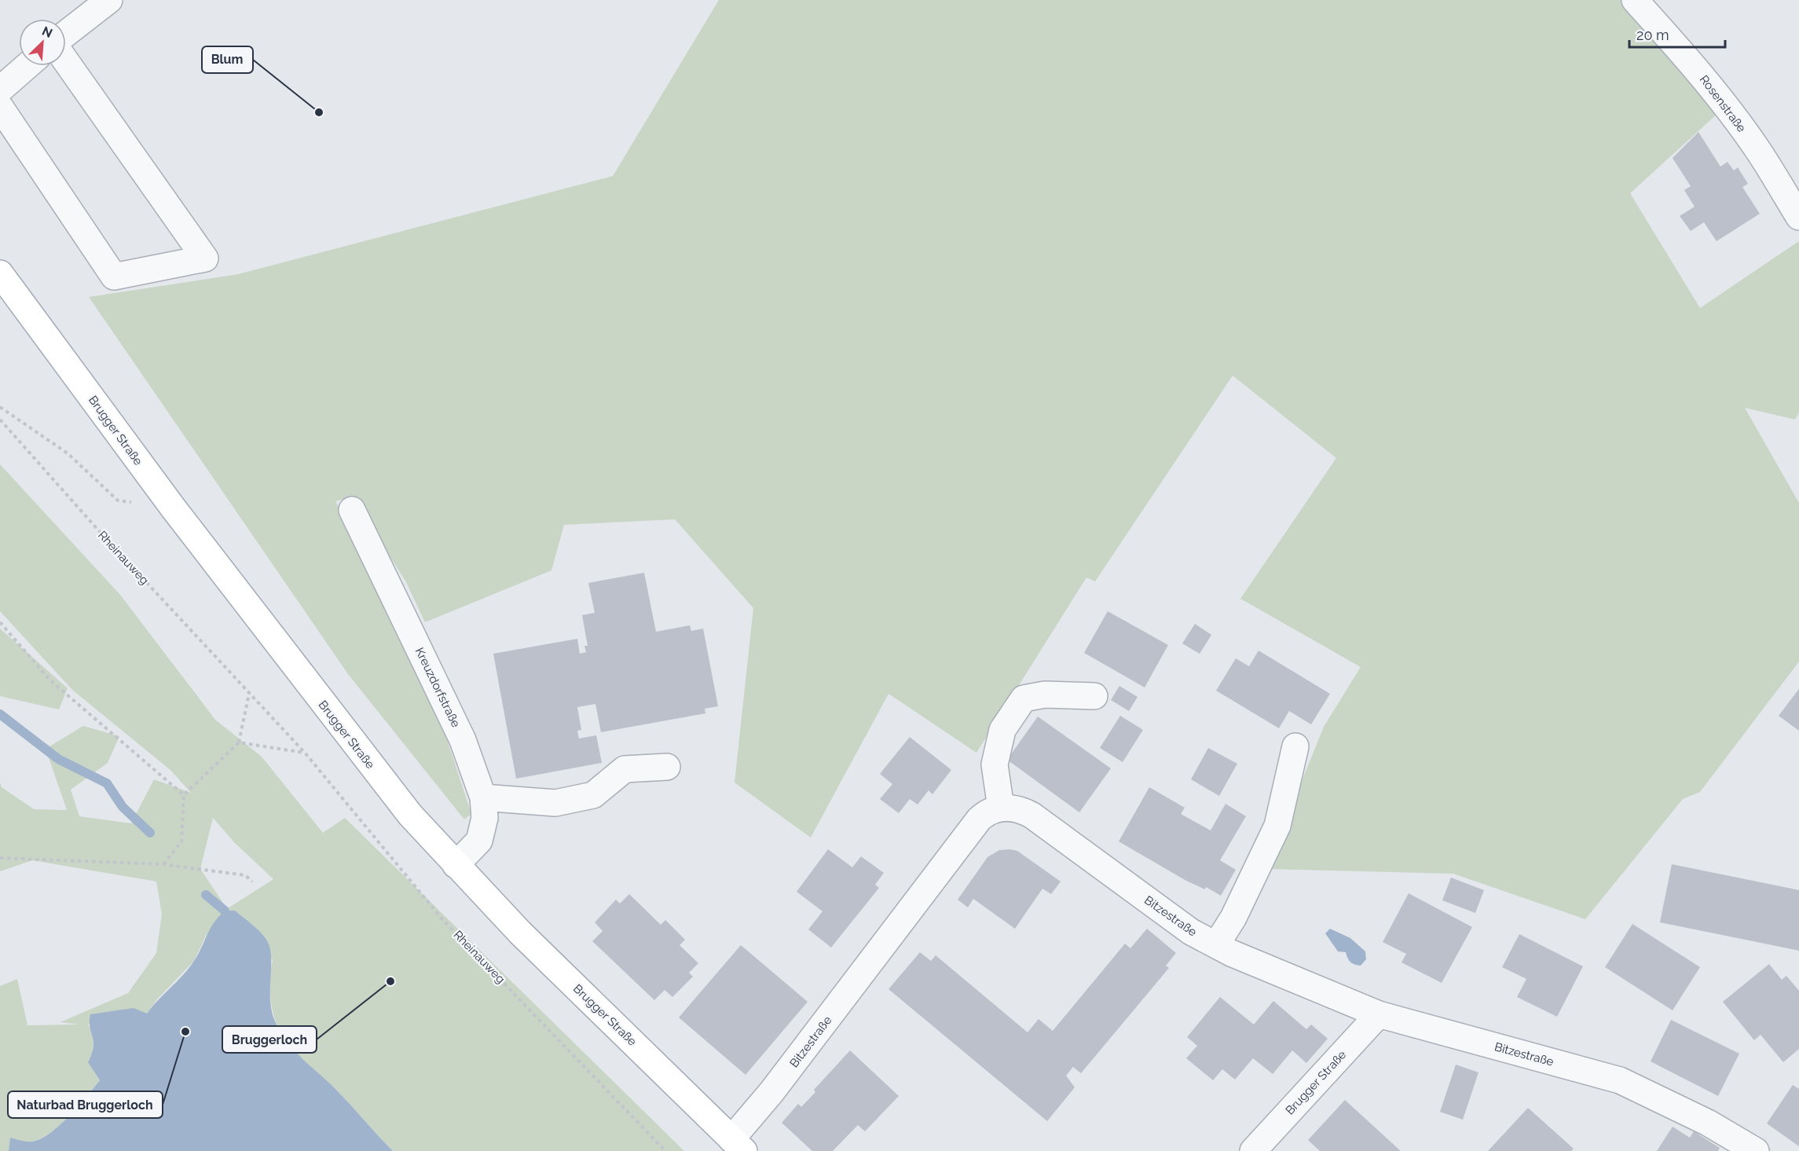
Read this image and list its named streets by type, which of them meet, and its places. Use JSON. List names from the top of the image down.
{
  "streets": {
    "main road": ["Brugger Straße"],
    "street": ["Rosenstraße", "Kreuzdorfstraße", "Bitzestraße"],
    "path": ["Rheinauweg"]
  },
  "crossings": [
    ["Brugger Straße", "Kreuzdorfstraße"],
    ["Brugger Straße", "Bitzestraße"]
  ],
  "places": ["Blum", "Bruggerloch", "Naturbad Bruggerloch"],
  "scale_bar": "20 m",
  "north": "top right"
}
